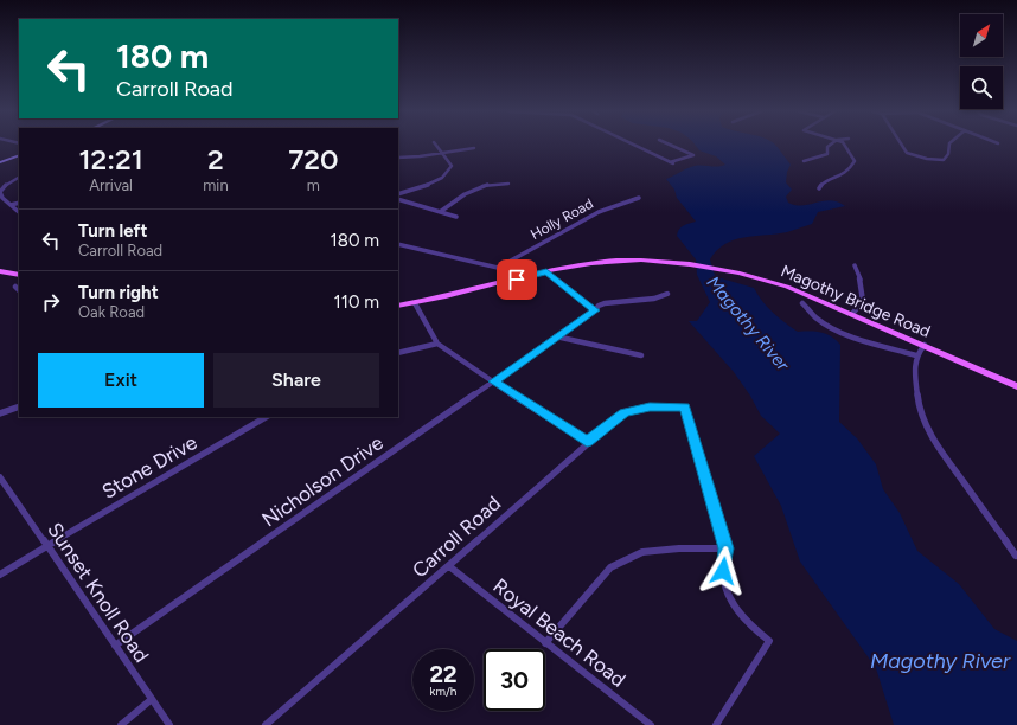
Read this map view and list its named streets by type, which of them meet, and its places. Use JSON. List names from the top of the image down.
{
  "streets": {
    "main road": ["Magothy Bridge Road"],
    "street": [
      "Holly Road",
      "Stone Drive",
      "Nicholson Drive",
      "Carroll Road",
      "Sunset Knoll Road",
      "Royal Beach Road"
    ]
  },
  "crossings": [
    ["Stone Drive", "Sunset Knoll Road"],
    ["Nicholson Drive", "Sunset Knoll Road"],
    ["Carroll Road", "Royal Beach Road"]
  ],
  "water": ["Magothy River"],
  "north": "top right",
  "page": {
    "turn": ["180 m", "Carroll Road"],
    "eta": [
      "12:21",
      "Arrival",
      "2",
      "min",
      "720",
      "m"
    ],
    "list": [
      {
        "name": "Turn left",
        "note": "Carroll Road",
        "value": "180 m"
      },
      {
        "name": "Turn right",
        "note": "Oak Road",
        "value": "110 m"
      }
    ],
    "buttons": ["Exit", "Share"],
    "speed": "22 km/h",
    "limit": "30"
  }
}
